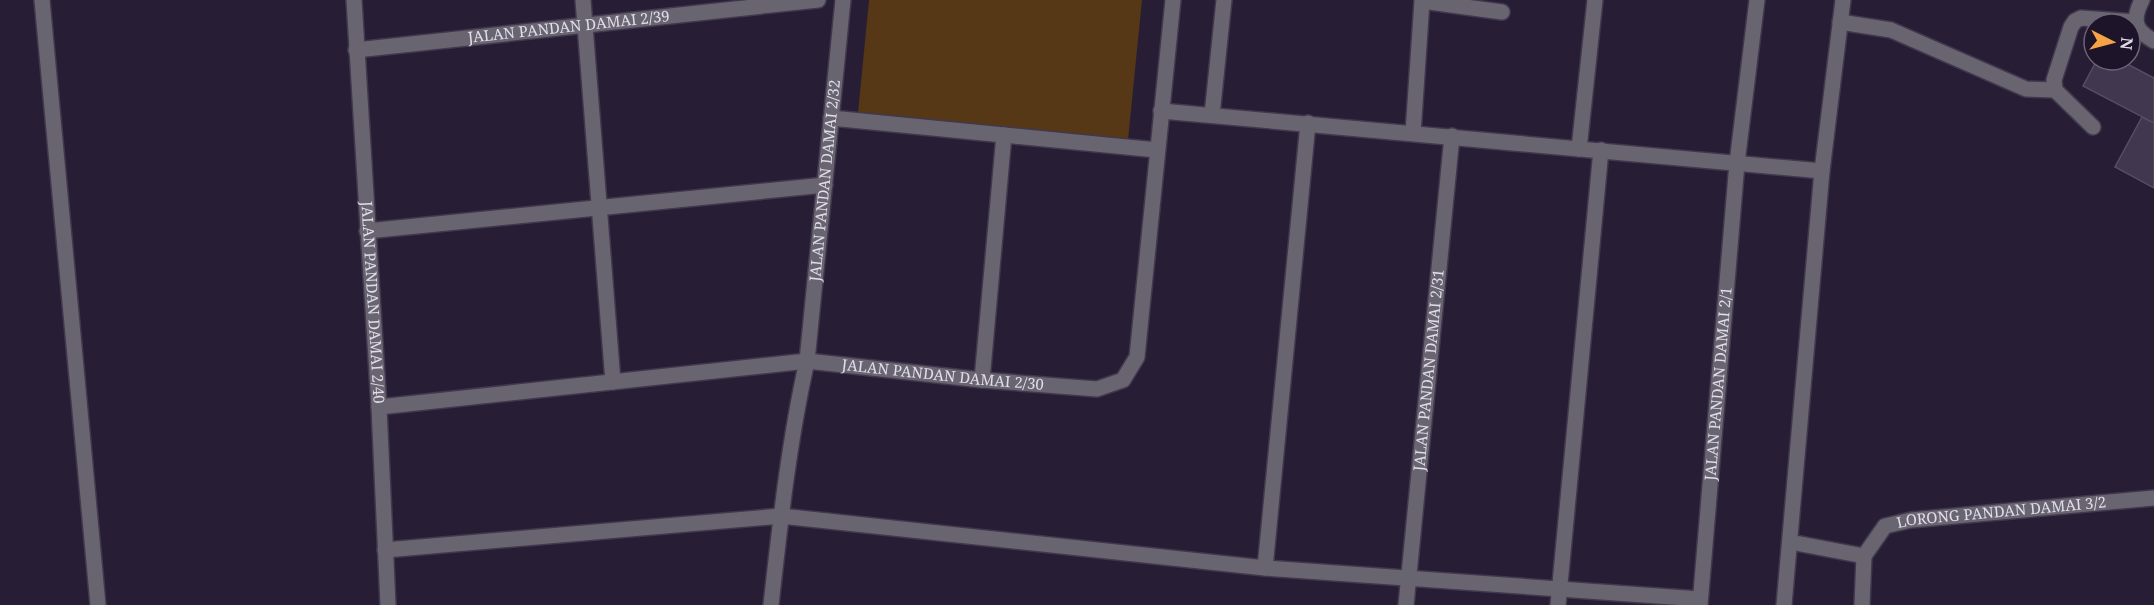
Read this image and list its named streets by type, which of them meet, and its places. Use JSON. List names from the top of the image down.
{
  "streets": {
    "street": [
      "JALAN PANDAN DAMAI 2/39",
      "JALAN PANDAN DAMAI 2/32",
      "JALAN PANDAN DAMAI 2/40",
      "JALAN PANDAN DAMAI 2/31",
      "JALAN PANDAN DAMAI 2/30",
      "JALAN PANDAN DAMAI 2/1",
      "LORONG PANDAN DAMAI 3/2"
    ]
  },
  "crossings": [
    ["JALAN PANDAN DAMAI 2/39", "JALAN PANDAN DAMAI 2/40"],
    ["JALAN PANDAN DAMAI 2/32", "JALAN PANDAN DAMAI 2/30"],
    ["JALAN PANDAN DAMAI 2/40", "JALAN PANDAN DAMAI 2/30"]
  ],
  "north": "right"
}
